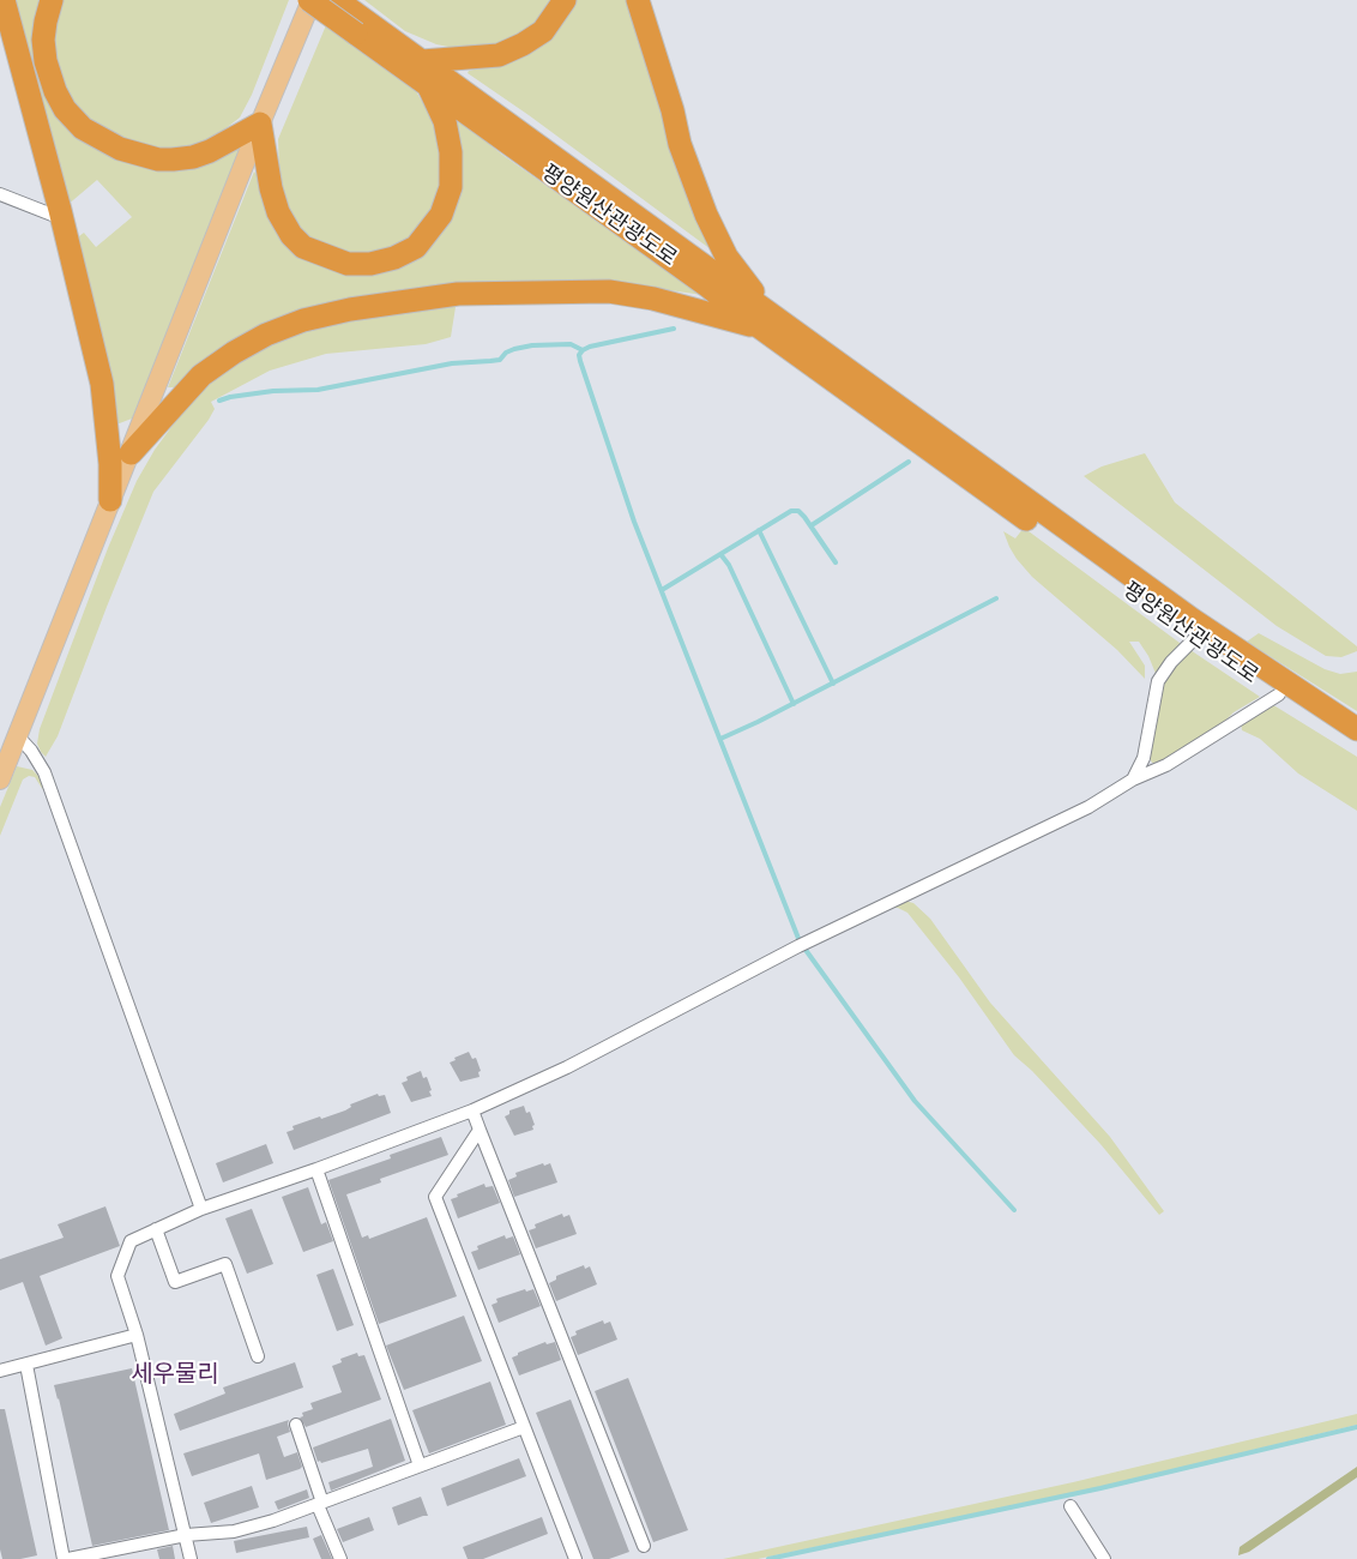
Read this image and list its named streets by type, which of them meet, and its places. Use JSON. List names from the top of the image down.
{
  "streets": {
    "highway": ["평양원산관광도로"]
  },
  "districts": ["세우물리"]
}
